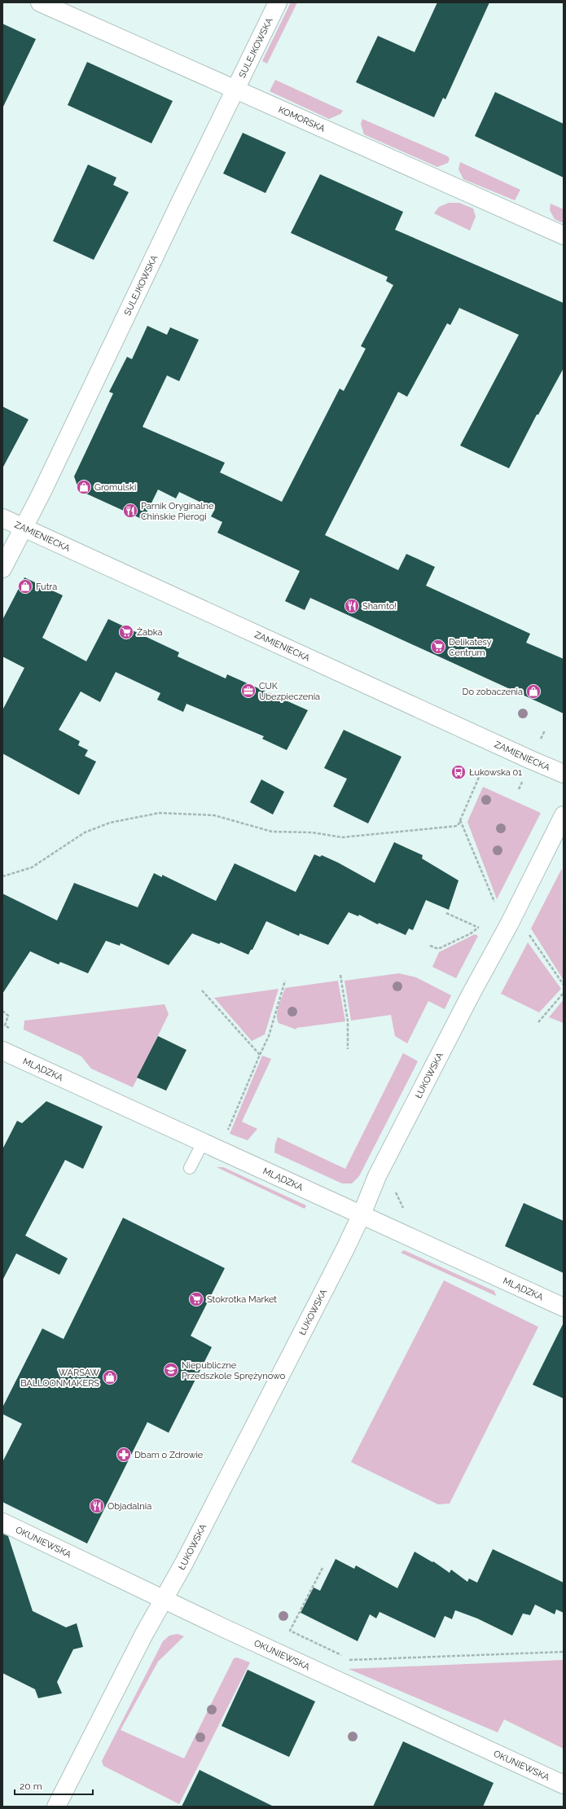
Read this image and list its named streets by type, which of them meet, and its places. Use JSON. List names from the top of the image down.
{
  "streets": {
    "street": [
      "SULEJKOWSKA",
      "KOMORSKA",
      "ZAMIENIECKA",
      "MLĄDZKA",
      "ŁUKOWSKA",
      "OKUNIEWSKA"
    ]
  },
  "crossings": [
    ["SULEJKOWSKA", "KOMORSKA"],
    ["SULEJKOWSKA", "ZAMIENIECKA"],
    ["MLĄDZKA", "ŁUKOWSKA"],
    ["ŁUKOWSKA", "OKUNIEWSKA"]
  ],
  "places": {
    "shop": [
      "Gromulski",
      "Futra",
      "Do zobaczenia",
      "WARSAW BALLOONMAKERS"
    ],
    "restaurant": ["Parnik Oryginalne Chińskie Pierogi", "Shamto!", "Objadalnia"],
    "supermarket": ["Żabka", "Delikatesy Centrum", "Stokrotka Market"],
    "office": ["CUK Ubezpieczenia"],
    "bus stop": ["Łukowska 01"],
    "school or university": ["Niepubliczne Przedszkole Sprężynowo"],
    "pharmacy": ["Dbam o Zdrowie"]
  },
  "scale_bar": "20 m"
}
